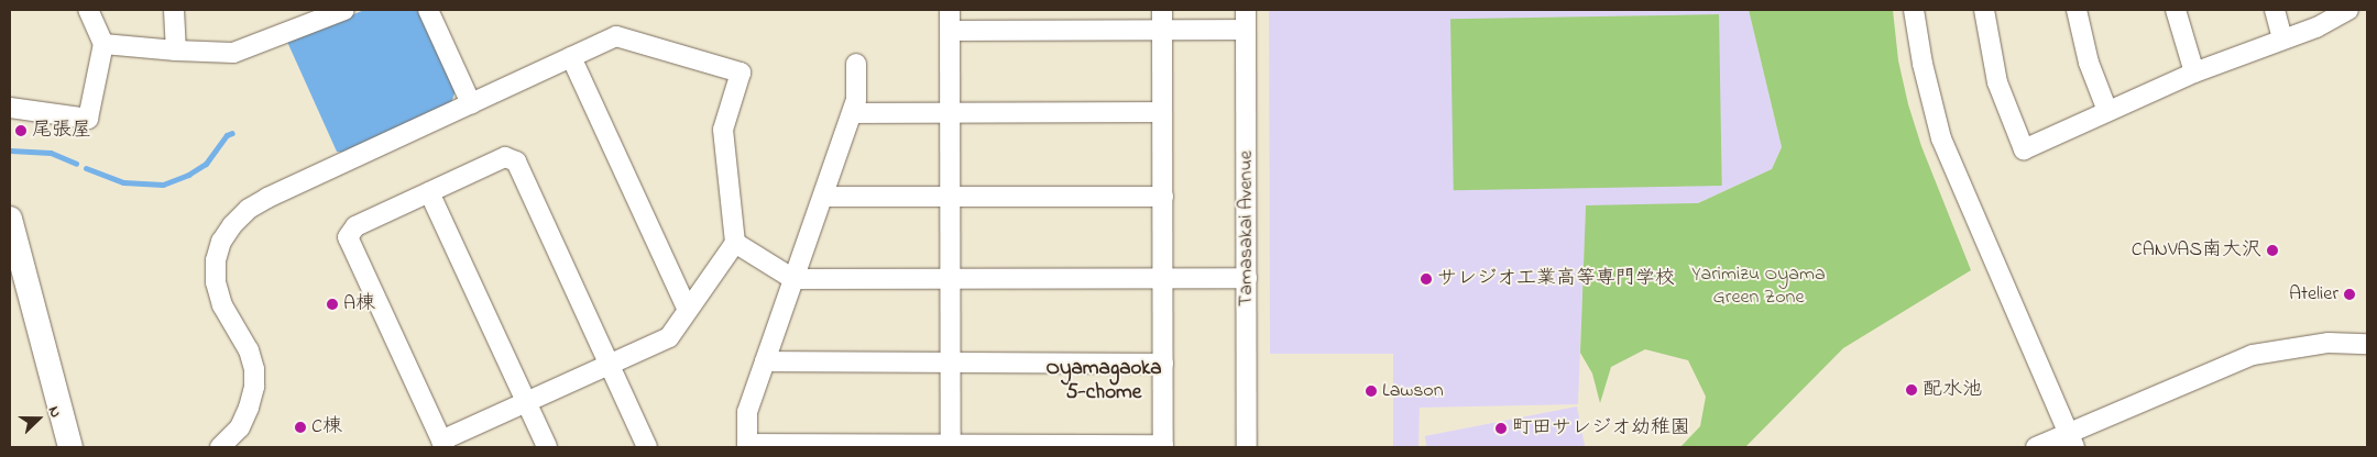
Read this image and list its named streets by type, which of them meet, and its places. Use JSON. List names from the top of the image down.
{
  "streets": {
    "street": ["Tamasakai Avenue"]
  },
  "districts": ["Oyamagaoka 5-chome"],
  "parks": ["Yarimizu Oyama Green Zone"],
  "places": [
    "尾張屋",
    "CANVAS南大沢",
    "サレジオ工業高等専門学校",
    "Atelier",
    "A棟",
    "配水池",
    "Lawson",
    "C棟",
    "町田サレジオ幼稚園"
  ],
  "north": "right"
}
